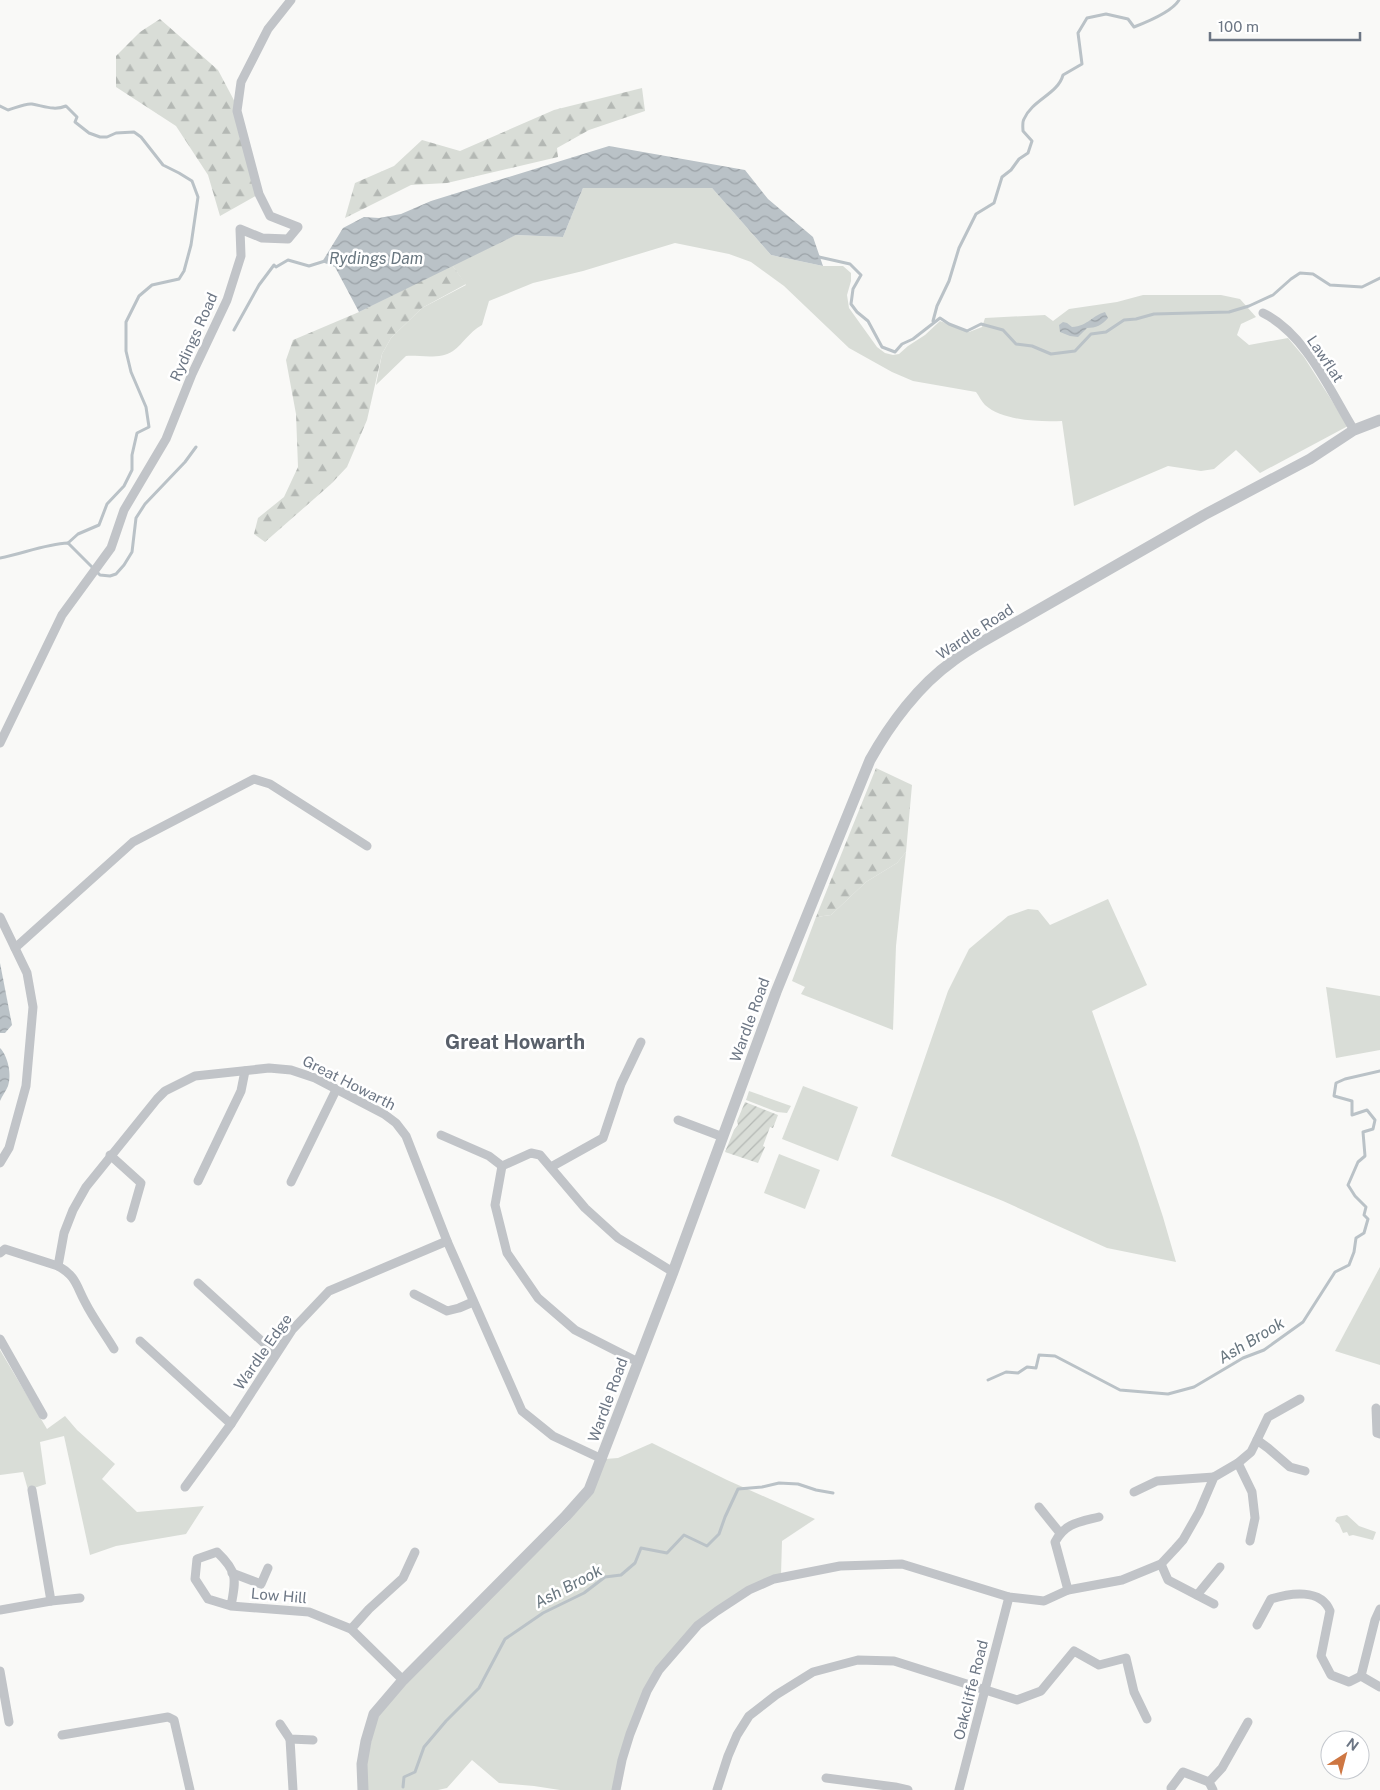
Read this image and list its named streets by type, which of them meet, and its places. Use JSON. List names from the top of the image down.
{
  "streets": {
    "street": [
      "Rydings Road",
      "Lawflat",
      "Wardle Road",
      "Great Howarth",
      "Wardle Edge",
      "Low Hill",
      "Oakcliffe Road"
    ]
  },
  "crossings": [
    ["Lawflat", "Wardle Road"],
    ["Wardle Road", "Great Howarth"],
    ["Wardle Road", "Low Hill"],
    ["Great Howarth", "Wardle Edge"]
  ],
  "districts": ["Great Howarth"],
  "water": ["Rydings Dam", "Ash Brook"],
  "scale_bar": "100 m",
  "north": "top right"
}
